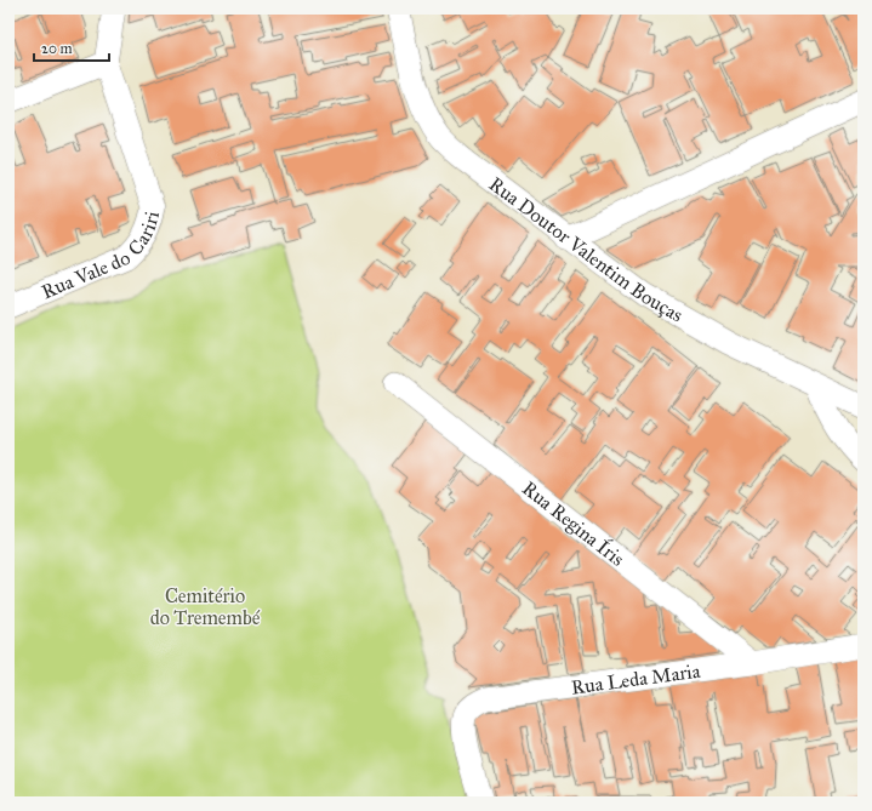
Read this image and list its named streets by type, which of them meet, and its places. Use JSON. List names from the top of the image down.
{
  "streets": {
    "street": [
      "Rua Doutor Valentim Bouças",
      "Rua Vale do Cariri",
      "Rua Regina Íris",
      "Rua Leda Maria"
    ]
  },
  "crossings": [
    ["Rua Regina Íris", "Rua Leda Maria"]
  ],
  "parks": ["Cemitério do Tremembé"],
  "scale_bar": "20 m"
}
